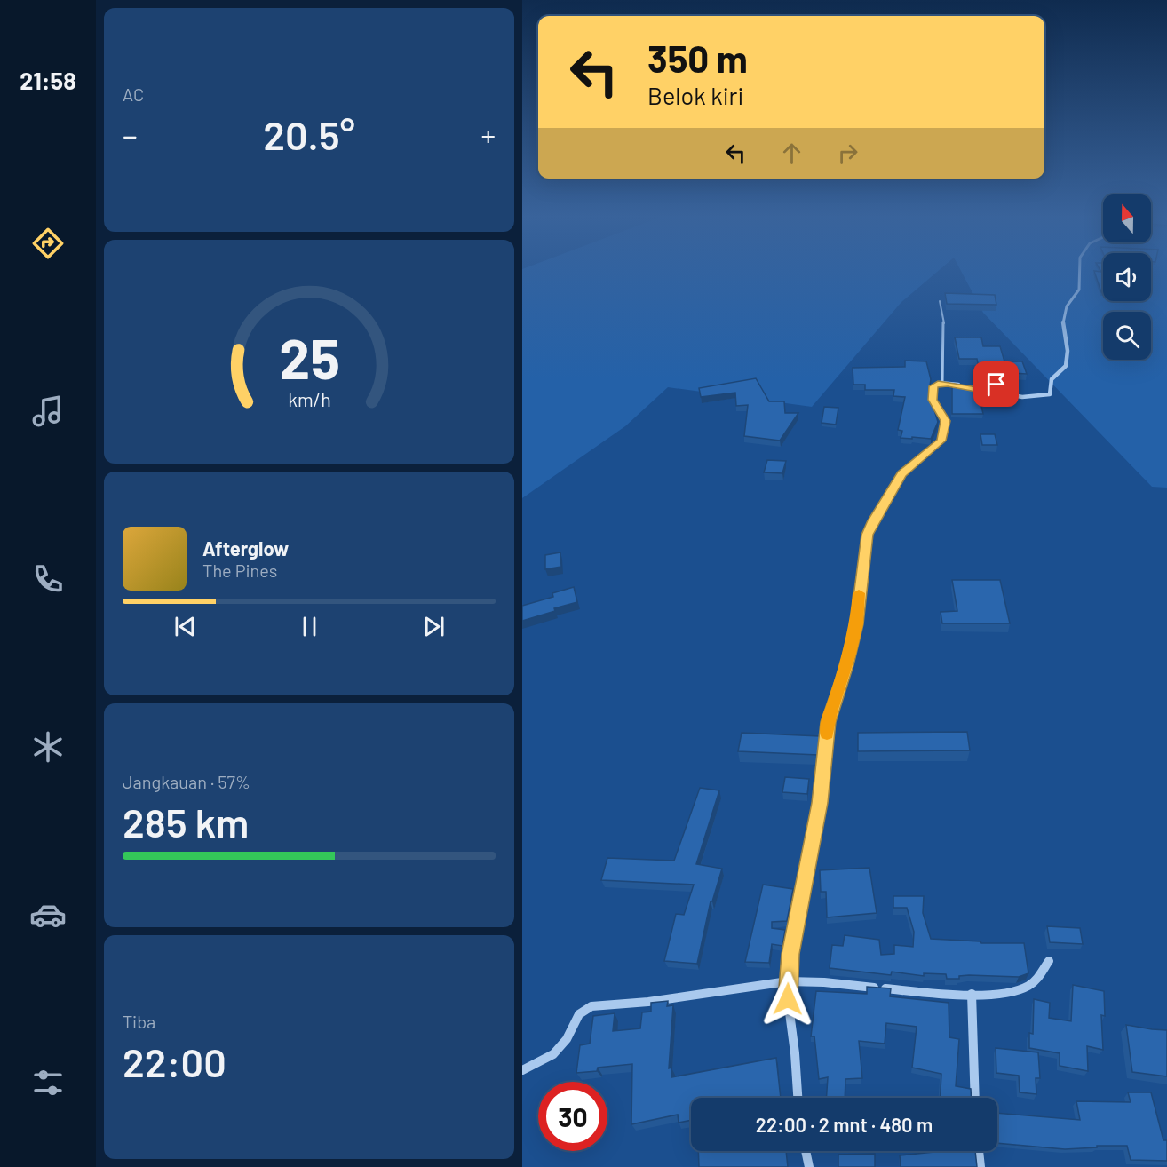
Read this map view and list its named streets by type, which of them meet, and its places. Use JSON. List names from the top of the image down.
{
  "north": "top",
  "page": {
    "tabs": "21:58",
    "tile": [
      "AC",
      ["Jangkauan · 57%", "285 km"],
      ["Tiba", "22:00"]
    ],
    "turn": ["350 m", "Belok kiri"],
    "heat": ["−", "20.5°", "+"],
    "song": ["Afterglow", "The Pines"],
    "limit": "30",
    "trip": "22:00 · 2 mnt · 480 m",
    "gauge": ["25", "km/h"]
  }
}
